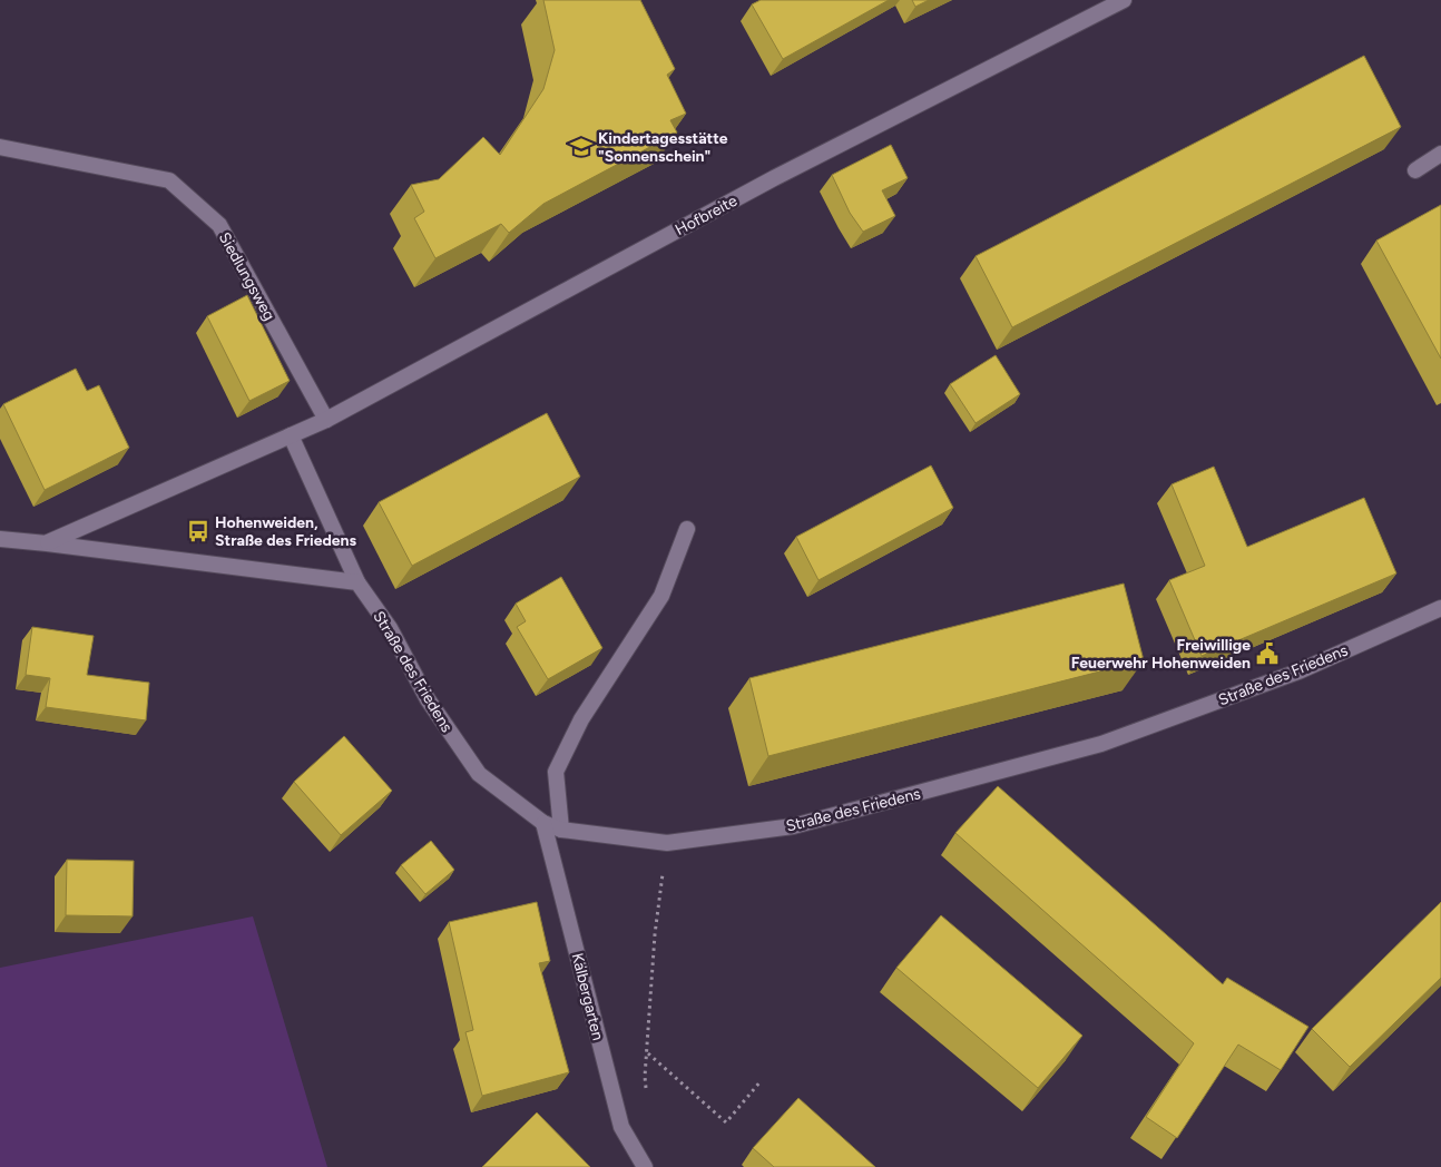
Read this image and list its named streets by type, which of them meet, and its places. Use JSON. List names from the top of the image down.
{
  "streets": {
    "street": [
      "Hofbreite",
      "Siedlungsweg",
      "Straße des Friedens",
      "Kälbergarten"
    ]
  },
  "crossings": [
    ["Hofbreite", "Siedlungsweg"],
    ["Hofbreite", "Straße des Friedens"],
    ["Straße des Friedens", "Kälbergarten"]
  ],
  "places": {
    "school or university": ["Kindertagesstätte \"Sonnenschein\""],
    "bus stop": ["Hohenweiden, Straße des Friedens"],
    "public building": ["Freiwillige Feuerwehr Hohenweiden"]
  }
}
